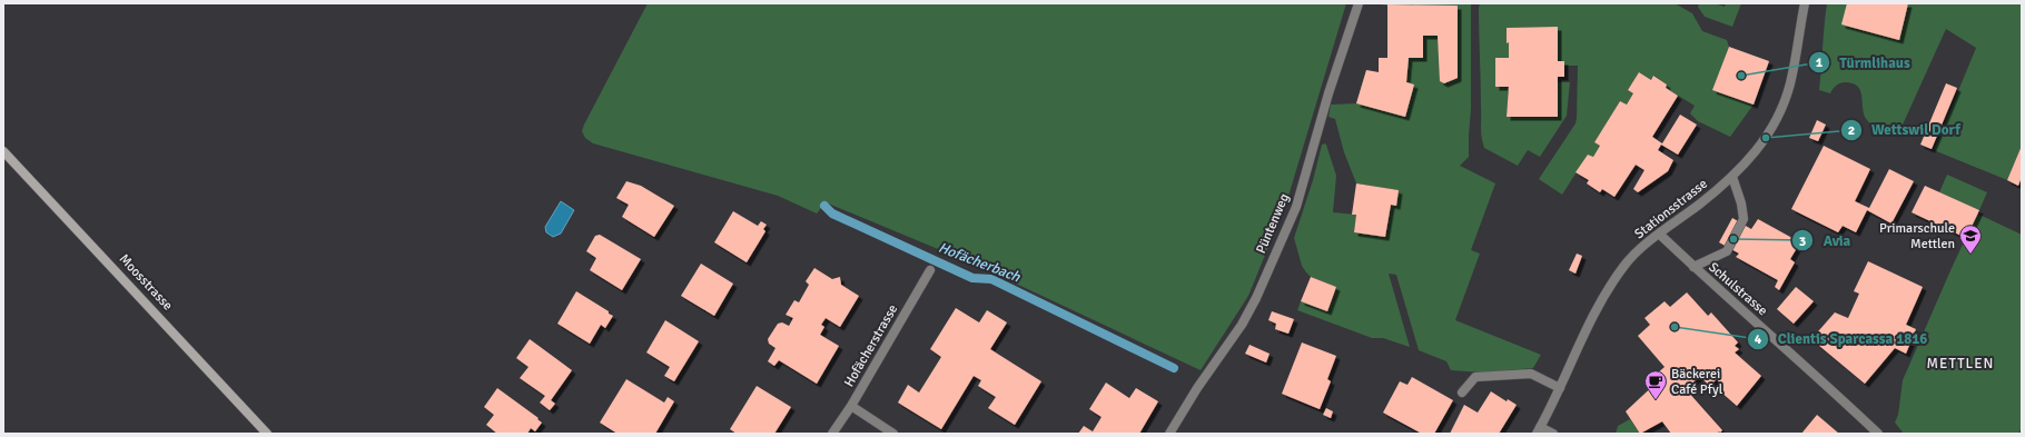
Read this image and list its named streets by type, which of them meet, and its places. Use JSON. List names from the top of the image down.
{
  "streets": {
    "main road": ["Moosstrasse"],
    "street": [
      "Stationsstrasse",
      "Püntenweg",
      "Schulstrasse",
      "Hofächerstrasse"
    ]
  },
  "crossings": [
    ["Stationsstrasse", "Schulstrasse"]
  ],
  "districts": ["METTLEN"],
  "water": ["Hofächerbach"],
  "places": {
    "other": [
      "Türmlihaus",
      "Wettswil Dorf",
      "Avia",
      "Clientis Sparcassa 1816"
    ],
    "school or university": ["Primarschule Mettlen"],
    "cafe": ["Bäckerei Café Pfyl"]
  }
}
